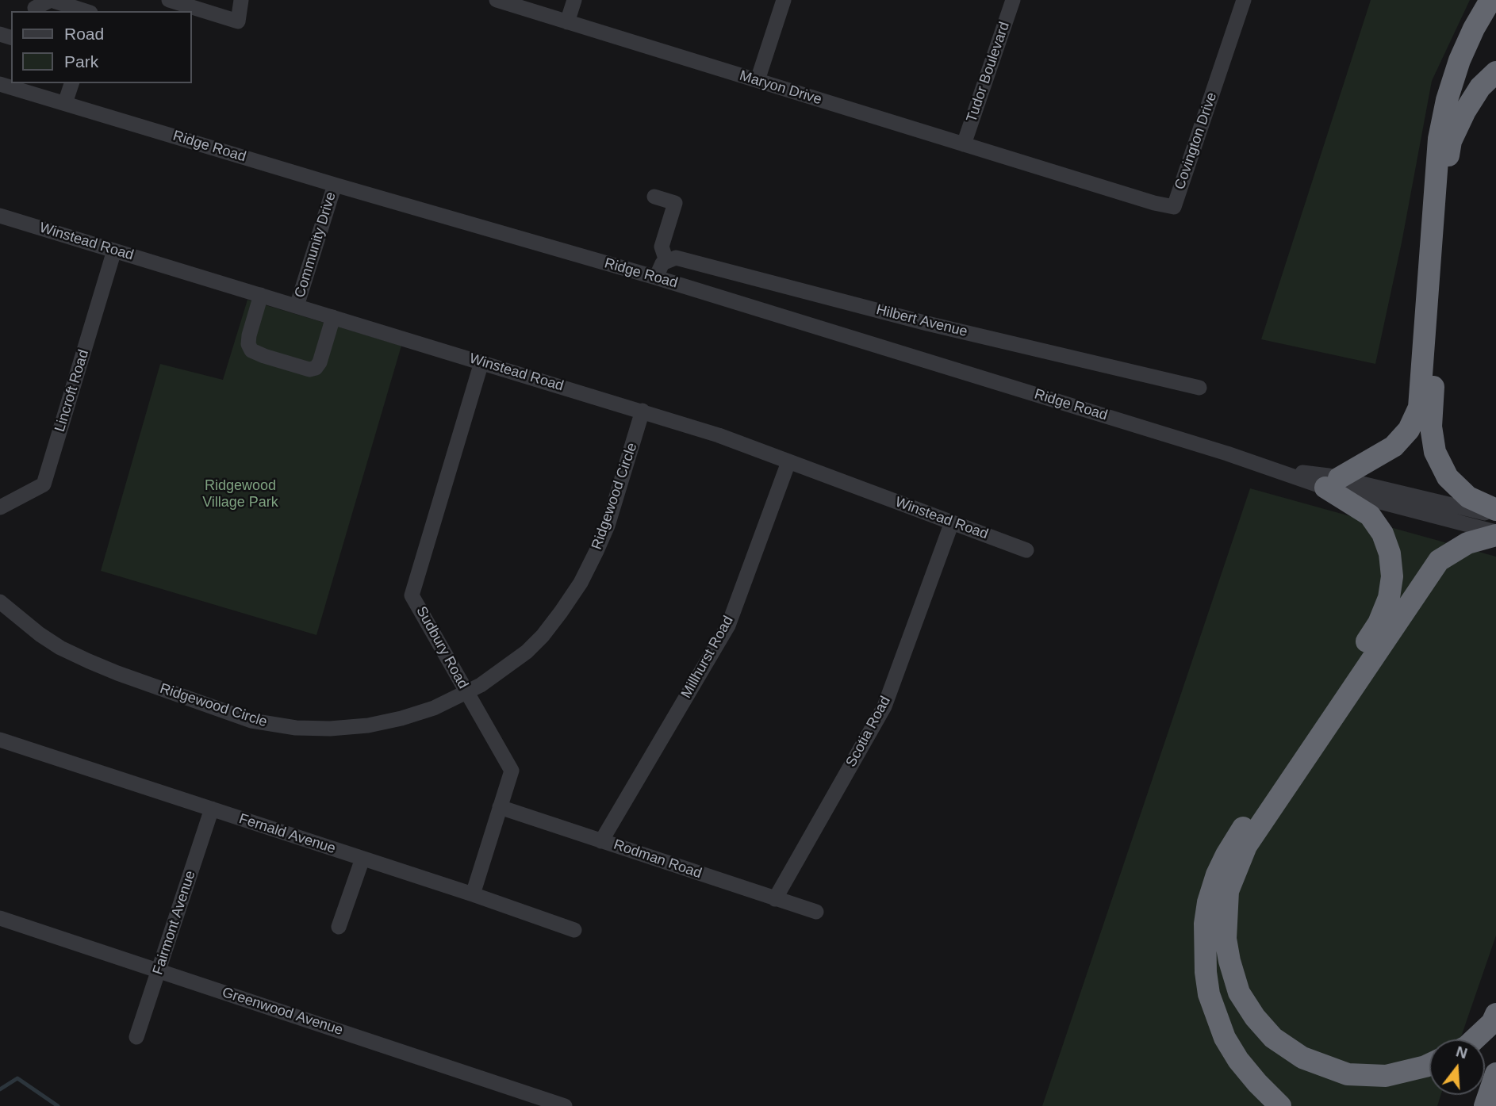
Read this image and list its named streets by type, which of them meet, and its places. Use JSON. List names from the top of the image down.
{
  "streets": {
    "street": [
      "Tudor Boulevard",
      "Maryon Drive",
      "Covington Drive",
      "Ridge Road",
      "Winstead Road",
      "Community Drive",
      "Hilbert Avenue",
      "Lincroft Road",
      "Ridgewood Circle",
      "Sudbury Road",
      "Millhurst Road",
      "Scotia Road",
      "Fernald Avenue",
      "Rodman Road",
      "Fairmont Avenue",
      "Greenwood Avenue"
    ]
  },
  "crossings": [
    ["Tudor Boulevard", "Maryon Drive"],
    ["Maryon Drive", "Covington Drive"],
    ["Ridge Road", "Community Drive"],
    ["Winstead Road", "Community Drive"],
    ["Winstead Road", "Lincroft Road"],
    ["Winstead Road", "Ridgewood Circle"],
    ["Winstead Road", "Sudbury Road"],
    ["Winstead Road", "Millhurst Road"],
    ["Winstead Road", "Scotia Road"],
    ["Ridgewood Circle", "Sudbury Road"],
    ["Sudbury Road", "Fernald Avenue"],
    ["Sudbury Road", "Rodman Road"],
    ["Millhurst Road", "Rodman Road"],
    ["Scotia Road", "Rodman Road"],
    ["Fernald Avenue", "Fairmont Avenue"],
    ["Fairmont Avenue", "Greenwood Avenue"]
  ],
  "parks": ["Ridgewood Village Park"],
  "legend": ["Road", "Park"],
  "north": "top"
}
